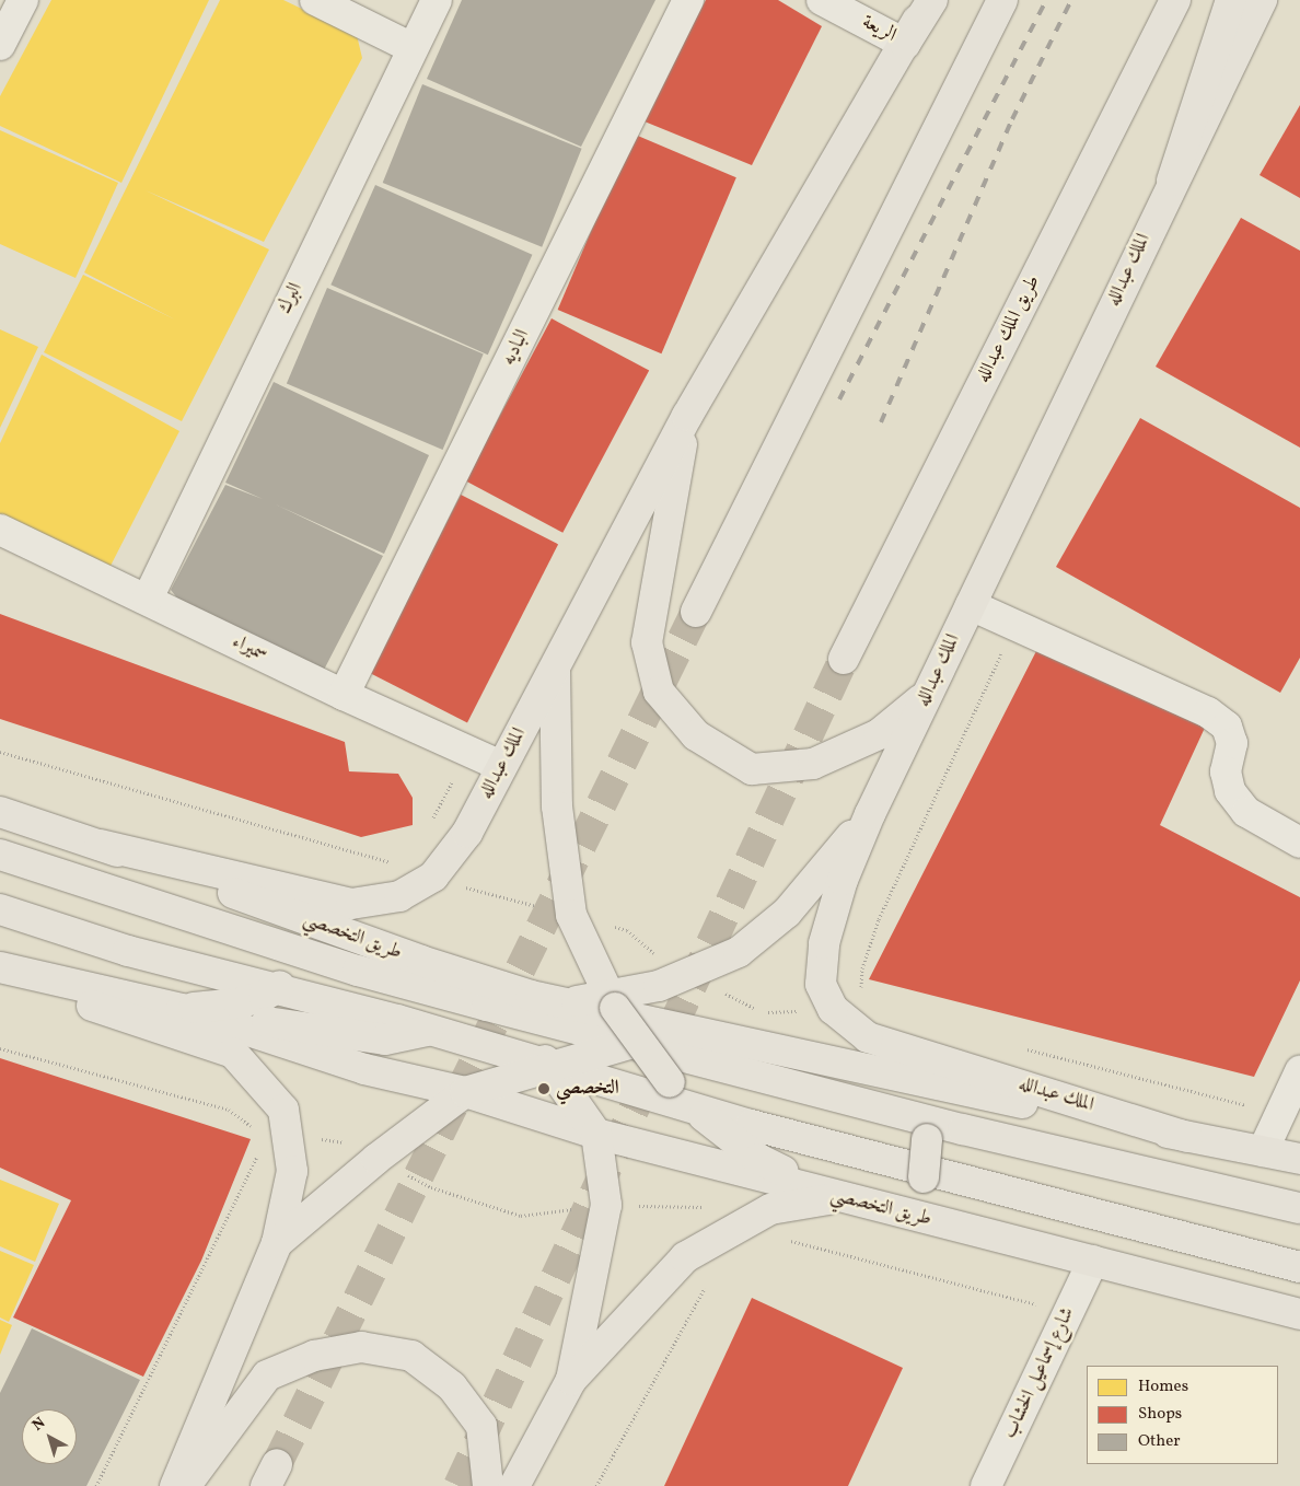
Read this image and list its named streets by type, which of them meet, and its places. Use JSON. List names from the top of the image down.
{
  "streets": {
    "main road": ["الملك عبدالله", "طريق الملك عبدالله", "طريق التخصصي"],
    "street": [
      "الريعة",
      "البرك",
      "الباديه",
      "سميراء",
      "شارع إسماعيل الخشاب"
    ]
  },
  "crossings": [
    ["الريعة", "الملك عبدالله"],
    ["الملك عبدالله", "سميراء"],
    ["الملك عبدالله", "طريق التخصصي"],
    ["البرك", "سميراء"],
    ["الباديه", "سميراء"],
    ["طريق التخصصي", "شارع إسماعيل الخشاب"]
  ],
  "places": ["التخصصي"],
  "legend": ["Homes", "Shops", "Other"],
  "north": "top left"
}
